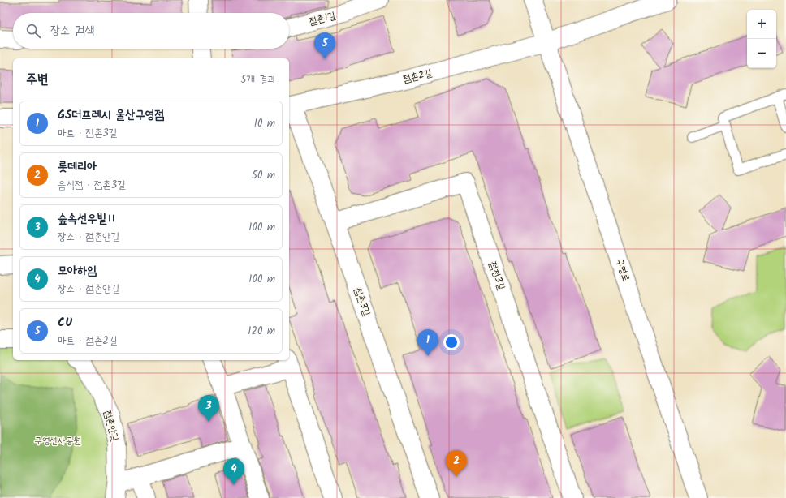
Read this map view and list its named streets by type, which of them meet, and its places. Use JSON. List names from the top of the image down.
{
  "streets": {
    "street": [
      "점촌1길",
      "점촌2길",
      "구영로",
      "점천3길",
      "점촌3길",
      "점촌안길"
    ]
  },
  "crossings": [
    ["점촌2길", "구영로"],
    ["점촌2길", "점촌3길"],
    ["점천3길", "점촌3길"]
  ],
  "parks": ["구영선사공원"],
  "page": {
    "map_buttons": ["+", "−"],
    "search": "장소 검색",
    "pins": [
      "5",
      "1",
      "3",
      "2",
      "4"
    ],
    "heading": ["주변", "5개 결과"],
    "list": [
      {
        "mark": "1",
        "name": "GS더프레시 울산구영점",
        "note": "마트 · 점촌3길",
        "value": "10 m"
      },
      {
        "mark": "2",
        "name": "롯데리아",
        "note": "음식점 · 점촌3길",
        "value": "50 m"
      },
      {
        "mark": "3",
        "name": "숲속선우빌Ⅱ",
        "note": "장소 · 점촌안길",
        "value": "100 m"
      },
      {
        "mark": "4",
        "name": "모아하임",
        "note": "장소 · 점촌안길",
        "value": "100 m"
      },
      {
        "mark": "5",
        "name": "CU",
        "note": "마트 · 점촌2길",
        "value": "120 m"
      }
    ]
  }
}
